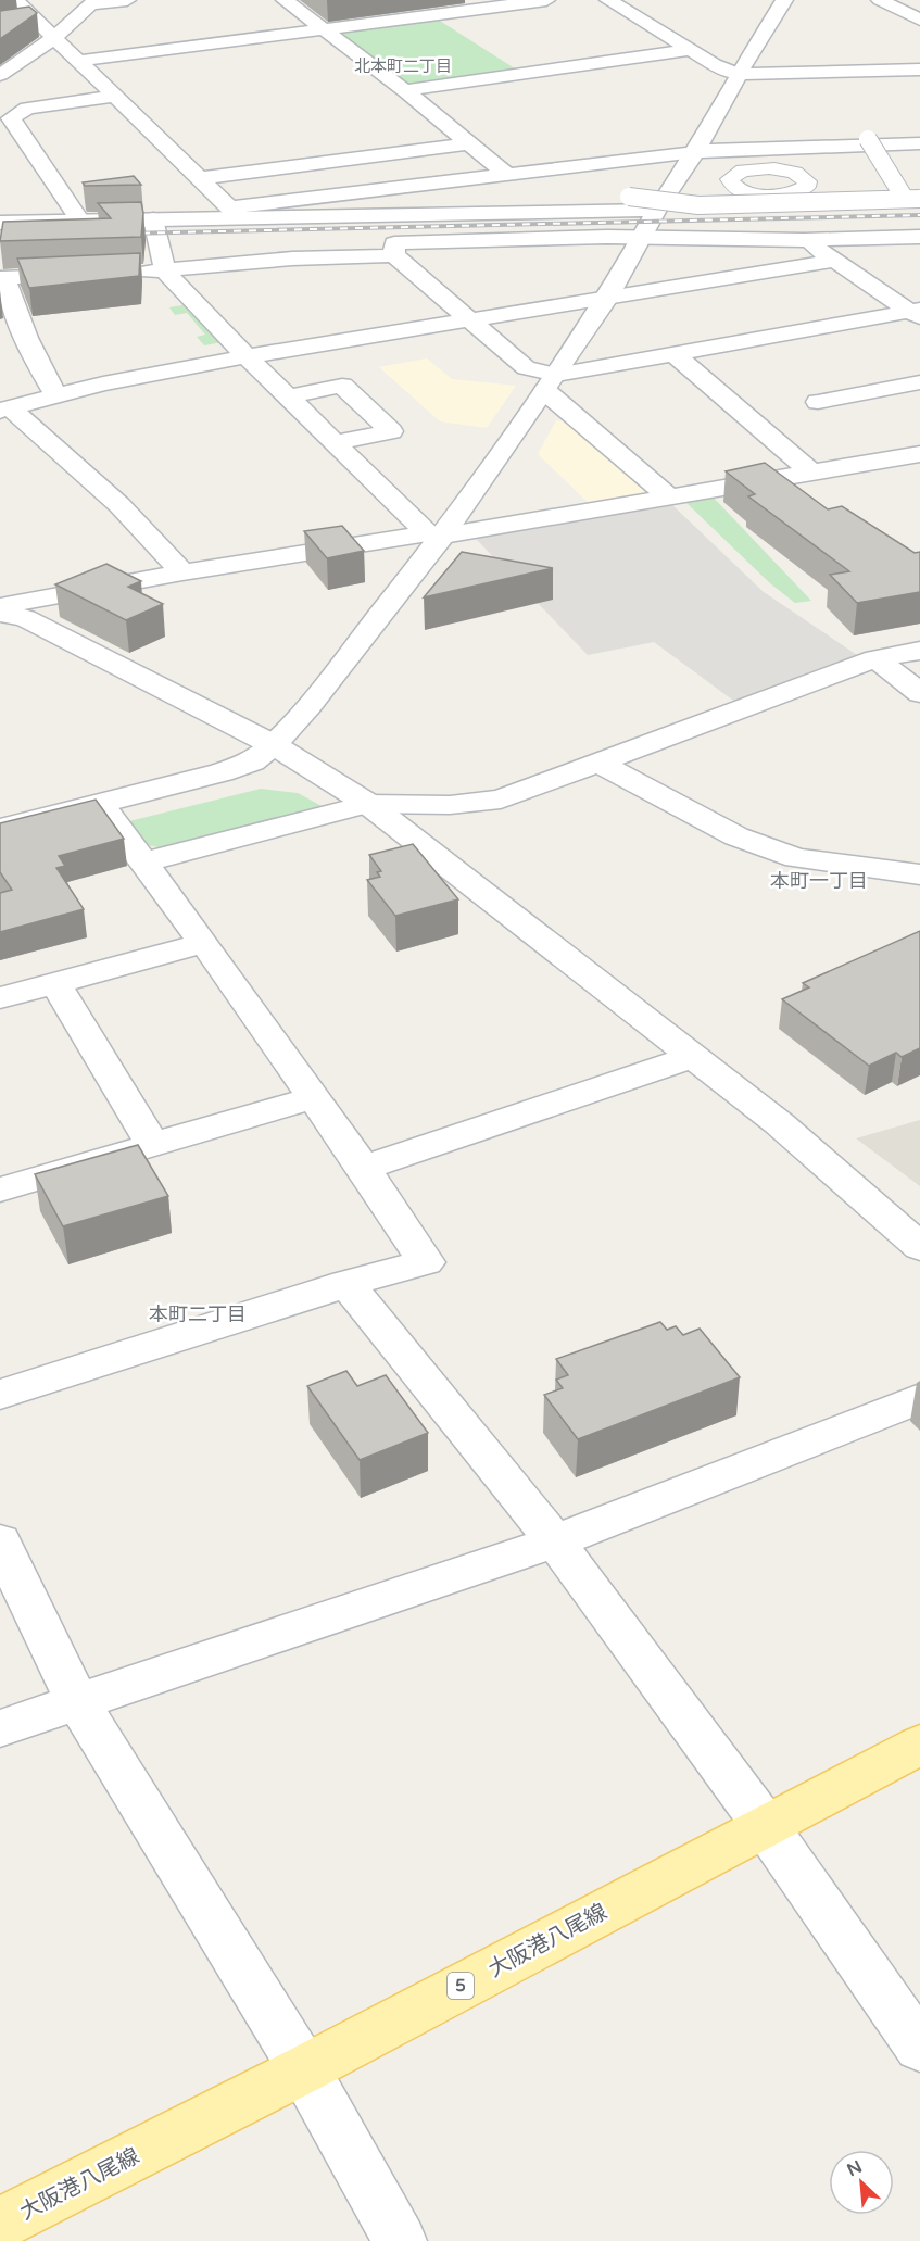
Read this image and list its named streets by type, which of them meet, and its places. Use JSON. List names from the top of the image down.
{
  "streets": {
    "main road": ["大阪港八尾線", "5"]
  },
  "districts": ["北本町二丁目", "本町一丁目", "本町二丁目"],
  "north": "top left"
}
